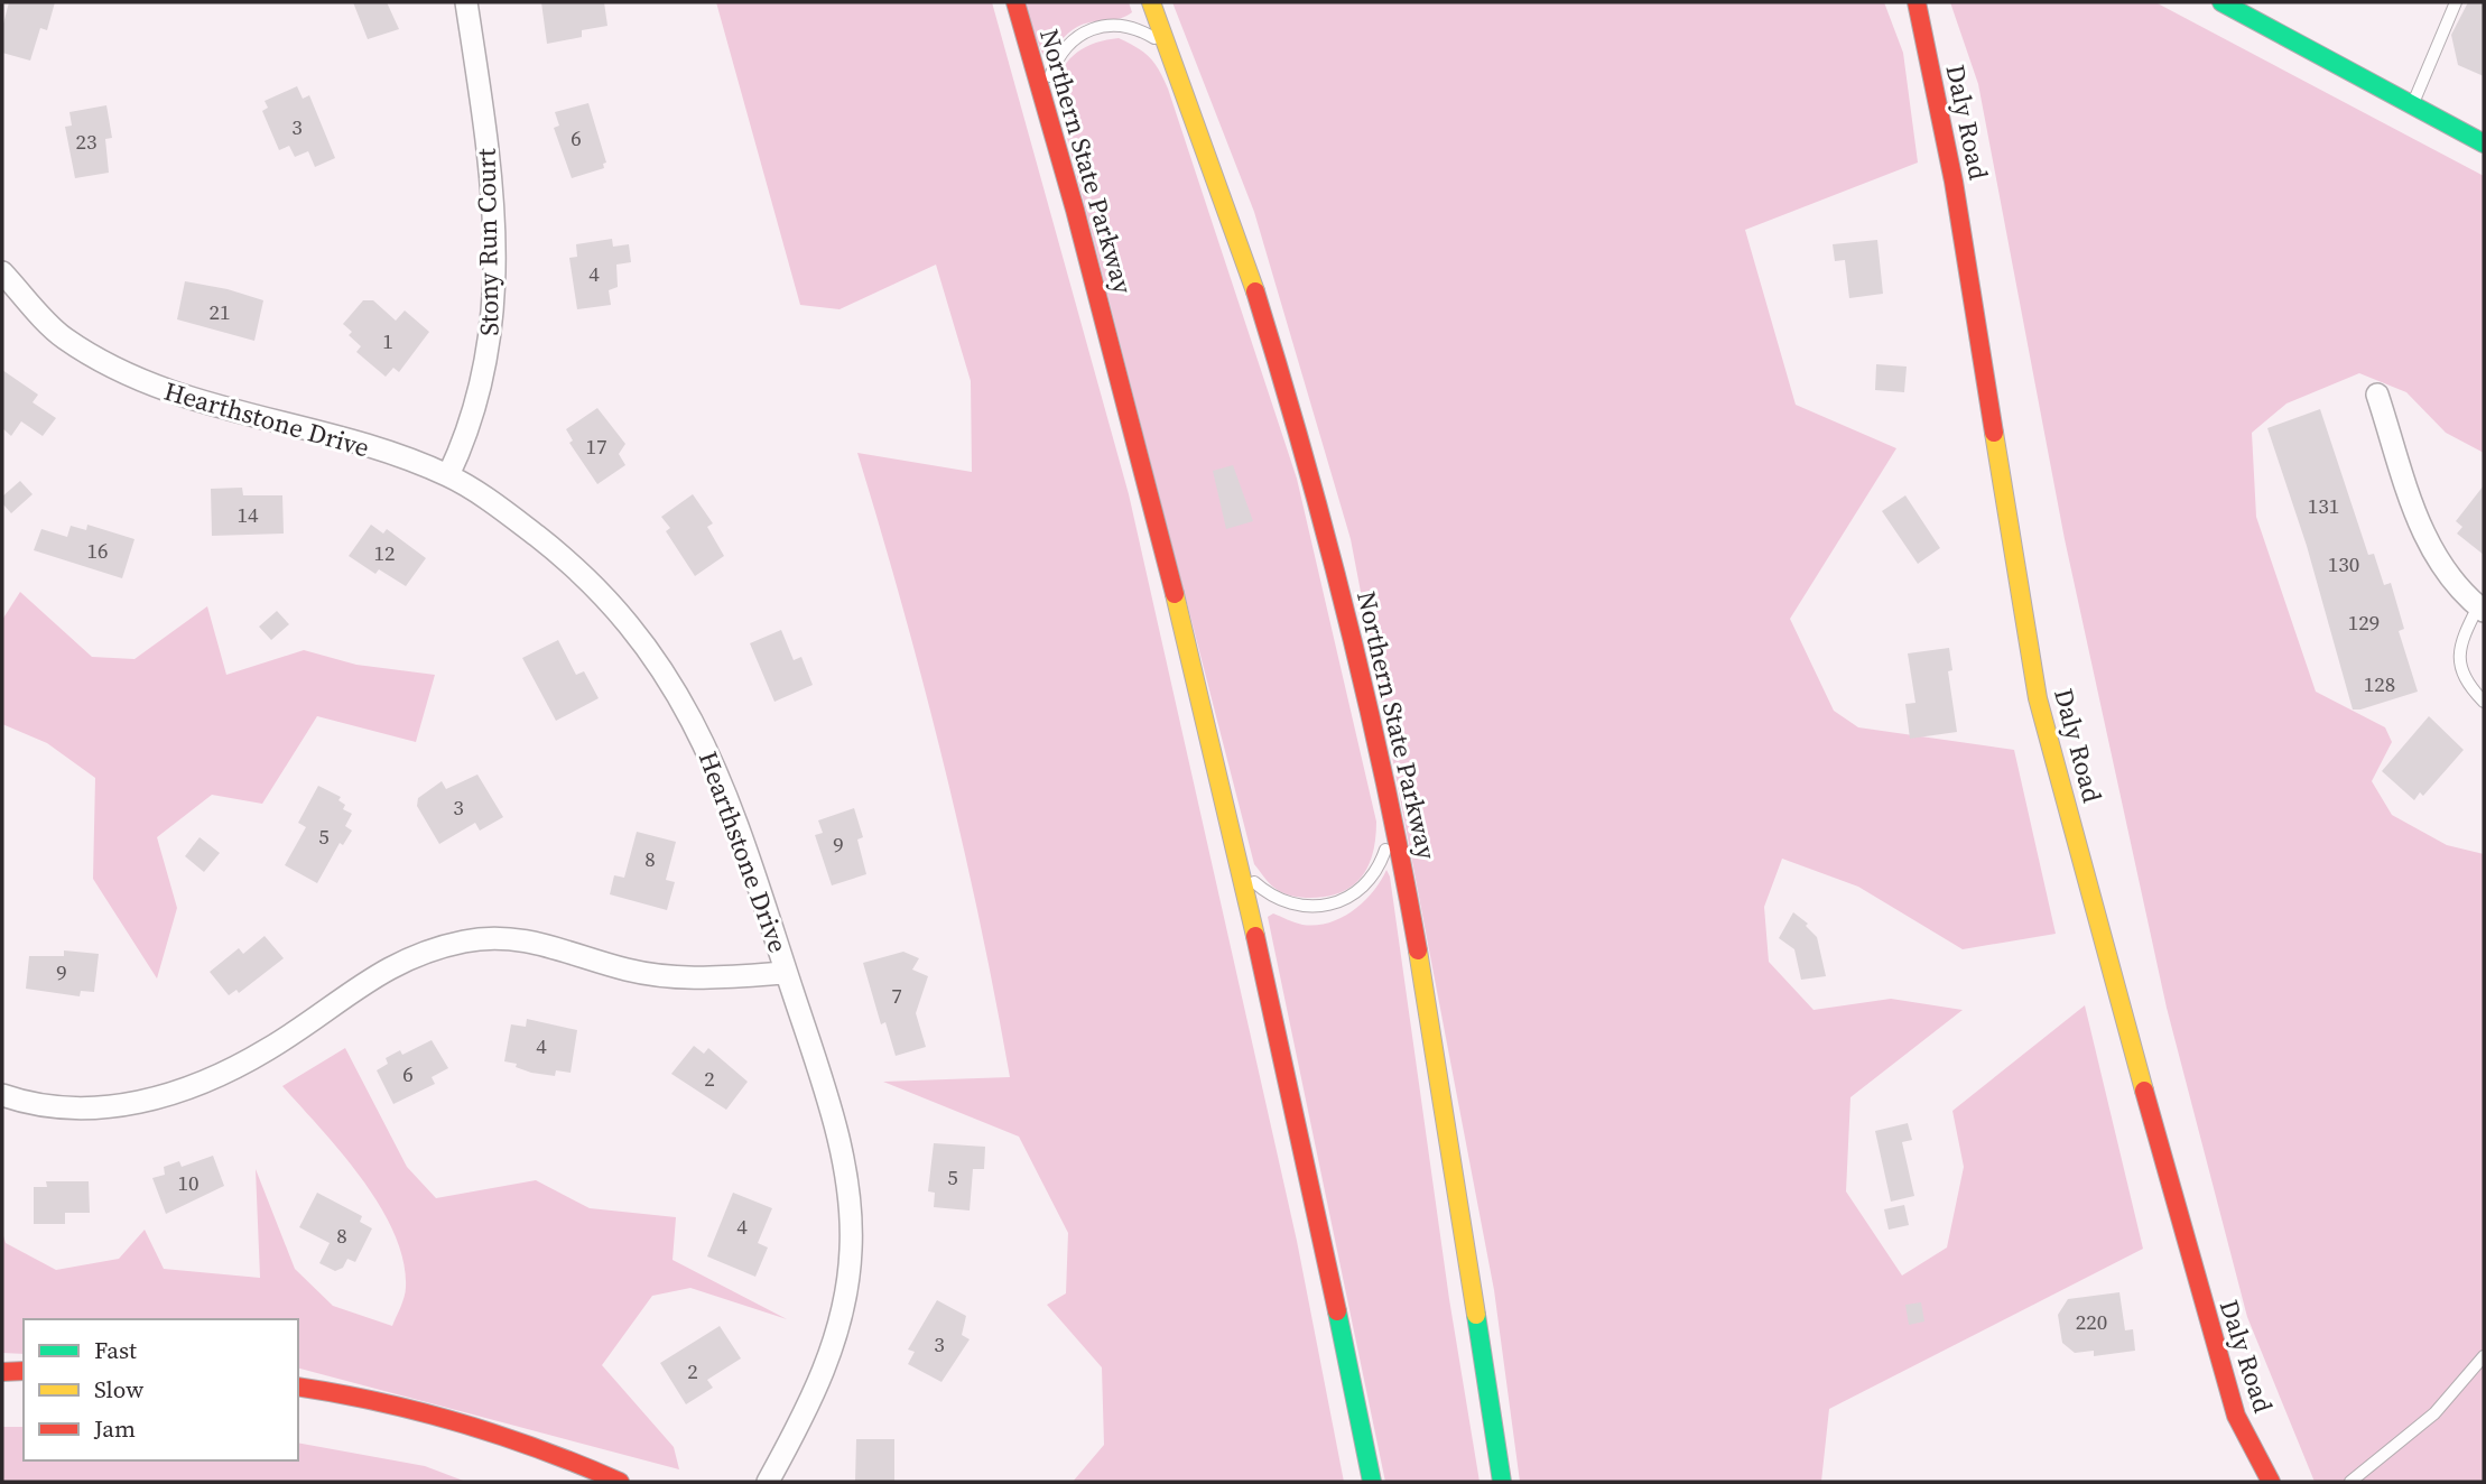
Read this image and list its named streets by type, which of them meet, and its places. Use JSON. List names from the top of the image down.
{
  "streets": {
    "main road": ["Daly Road", "Northern State Parkway"],
    "street": ["Stony Run Court", "Hearthstone Drive"]
  },
  "crossings": [
    ["Stony Run Court", "Hearthstone Drive"]
  ],
  "house_numbers": [
    "3",
    "6",
    "23",
    "4",
    "21",
    "1",
    "17",
    "131",
    "14",
    "16",
    "12",
    "130",
    "129",
    "128",
    "3",
    "5",
    "9",
    "8",
    "9",
    "7",
    "4",
    "6",
    "2",
    "5",
    "10",
    "4",
    "8",
    "220",
    "3",
    "2"
  ],
  "legend": ["Fast", "Slow", "Jam"]
}
